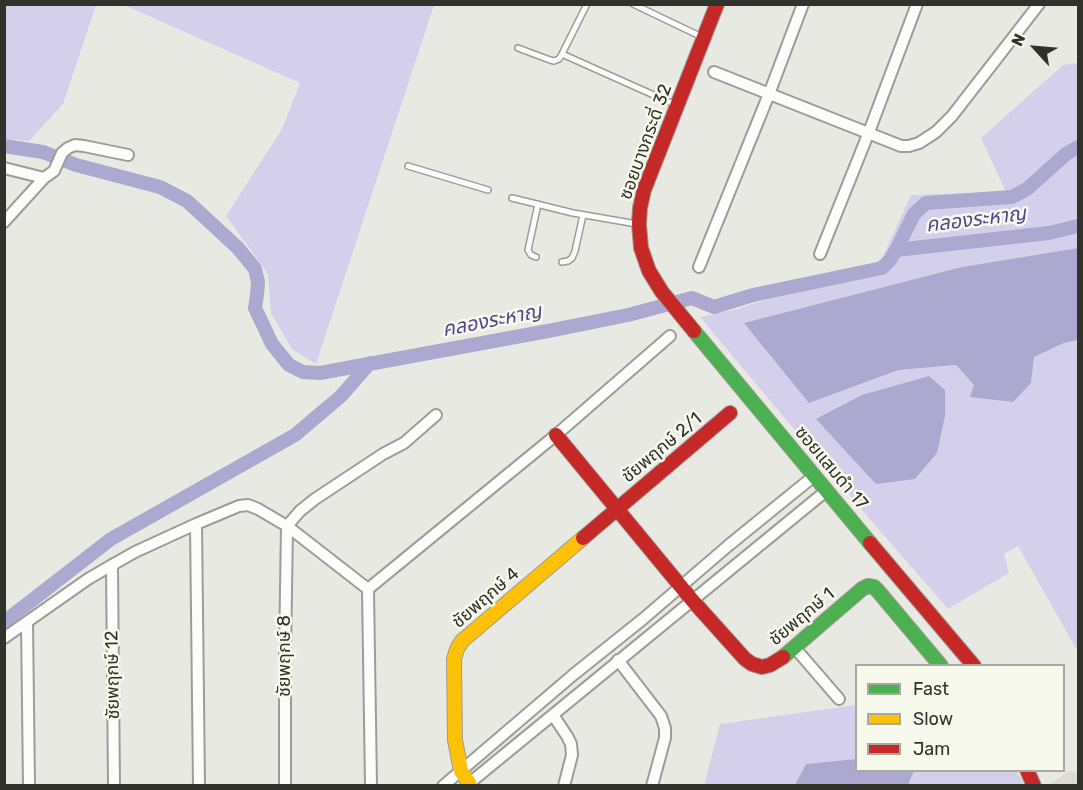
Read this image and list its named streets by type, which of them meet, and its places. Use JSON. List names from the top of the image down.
{
  "streets": {
    "street": [
      "ซอยบางกระดี่ 32",
      "ชัยพฤกษ์ 2/1",
      "ซอยแสมดำ 17",
      "ชัยพฤกษ์ 4",
      "ชัยพฤกษ์ 1",
      "ชัยพฤกษ์ 8",
      "ชัยพฤกษ์ 12"
    ]
  },
  "crossings": [
    ["ซอยบางกระดี่ 32", "ซอยแสมดำ 17"],
    ["ชัยพฤกษ์ 2/1", "ชัยพฤกษ์ 4"],
    ["ชัยพฤกษ์ 2/1", "ชัยพฤกษ์ 1"],
    ["ชัยพฤกษ์ 4", "ชัยพฤกษ์ 1"]
  ],
  "water": ["คลองระหาญ"],
  "legend": ["Fast", "Slow", "Jam"],
  "north": "top left"
}
